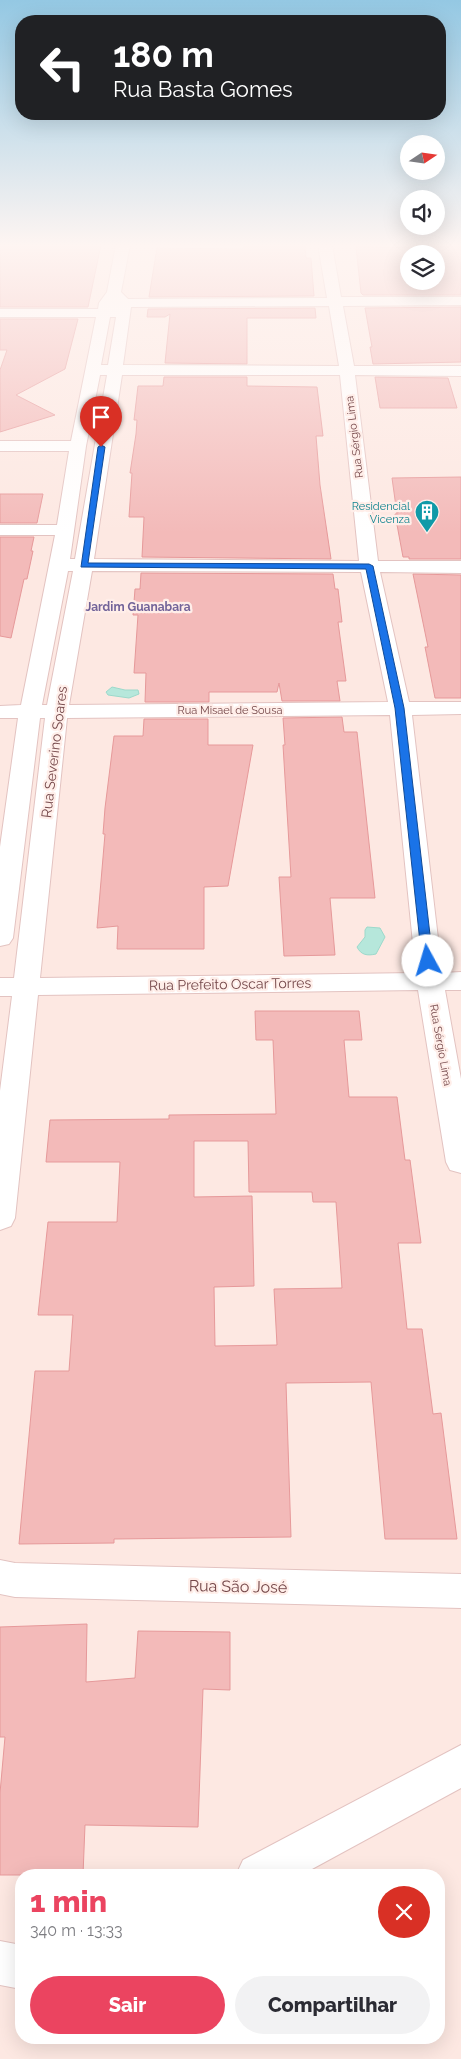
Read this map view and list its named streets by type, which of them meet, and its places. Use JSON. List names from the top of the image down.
{
  "streets": {
    "street": [
      "Rua Sérgio Lima",
      "Rua Misael de Sousa",
      "Rua Severino Soares",
      "Rua Prefeito Oscar Torres",
      "Rua São José"
    ]
  },
  "crossings": [
    ["Rua Sérgio Lima", "Rua Misael de Sousa"],
    ["Rua Sérgio Lima", "Rua Prefeito Oscar Torres"],
    ["Rua Misael de Sousa", "Rua Severino Soares"],
    ["Rua Severino Soares", "Rua Prefeito Oscar Torres"]
  ],
  "districts": ["Jardim Guanabara"],
  "places": {
    "building": ["Residencial Vicenza"]
  },
  "north": "right",
  "page": {
    "turn": ["180 m", "Rua Basta Gomes"],
    "heading": ["1 min", "340 m · 13:33"],
    "buttons": ["Sair", "Compartilhar"]
  }
}
